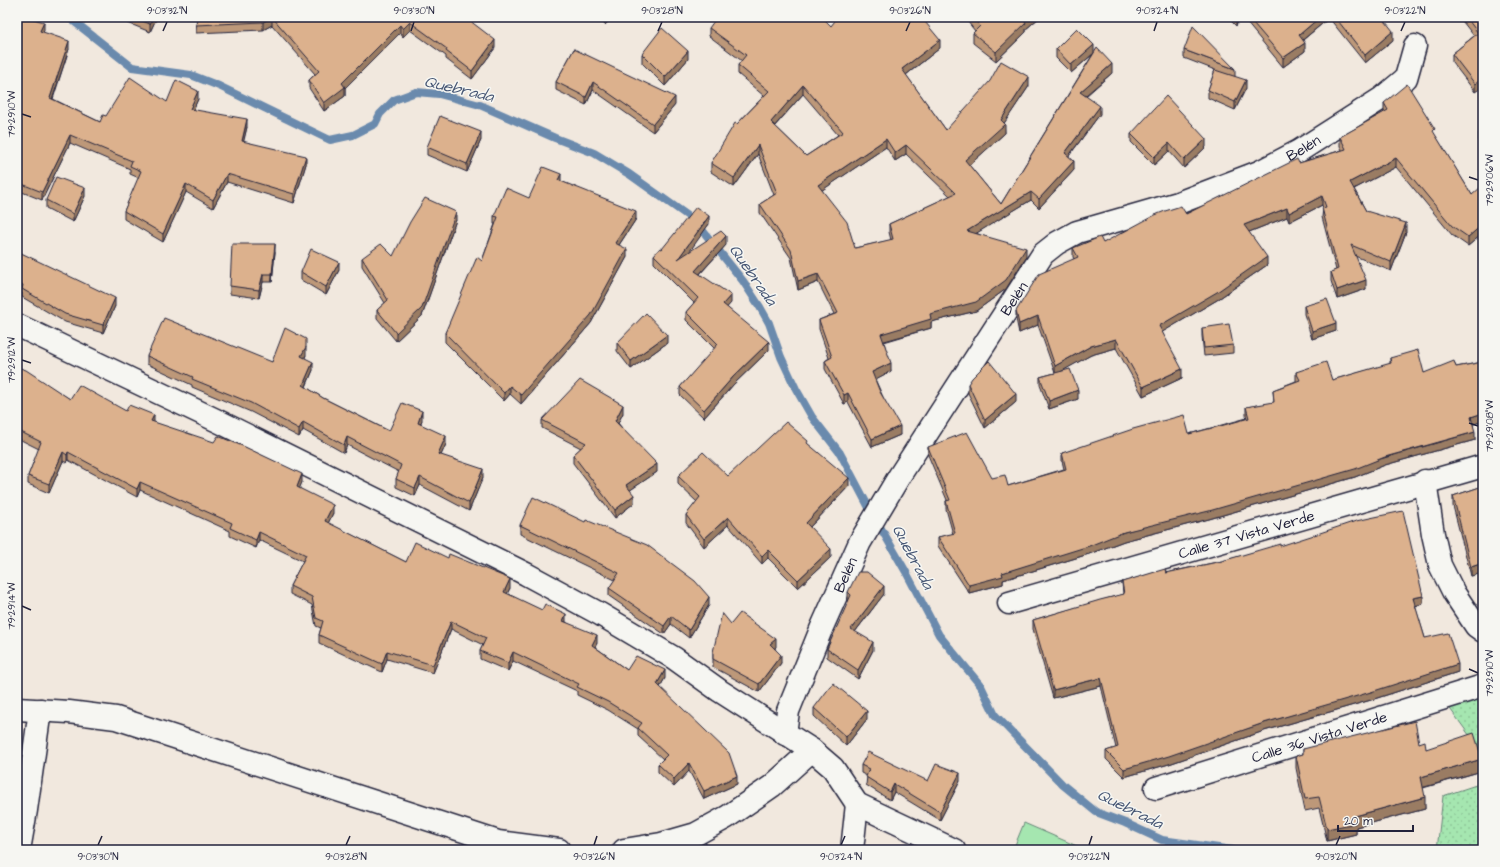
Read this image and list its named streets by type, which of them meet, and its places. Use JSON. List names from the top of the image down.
{
  "streets": {
    "street": ["Belén", "Calle 37 Vista Verde", "Calle 36 Vista Verde"]
  },
  "water": ["Quebrada"],
  "scale_bar": "20 m",
  "coordinates": [
    "9°03'32\"N",
    "9°03'30\"N",
    "9°03'28\"N",
    "9°03'26\"N",
    "9°03'24\"N",
    "9°03'22\"N",
    "79°29'10\"W",
    "79°29'06\"W",
    "79°29'12\"W",
    "79°29'08\"W",
    "79°29'14\"W",
    "9°03'20\"N"
  ]
}
